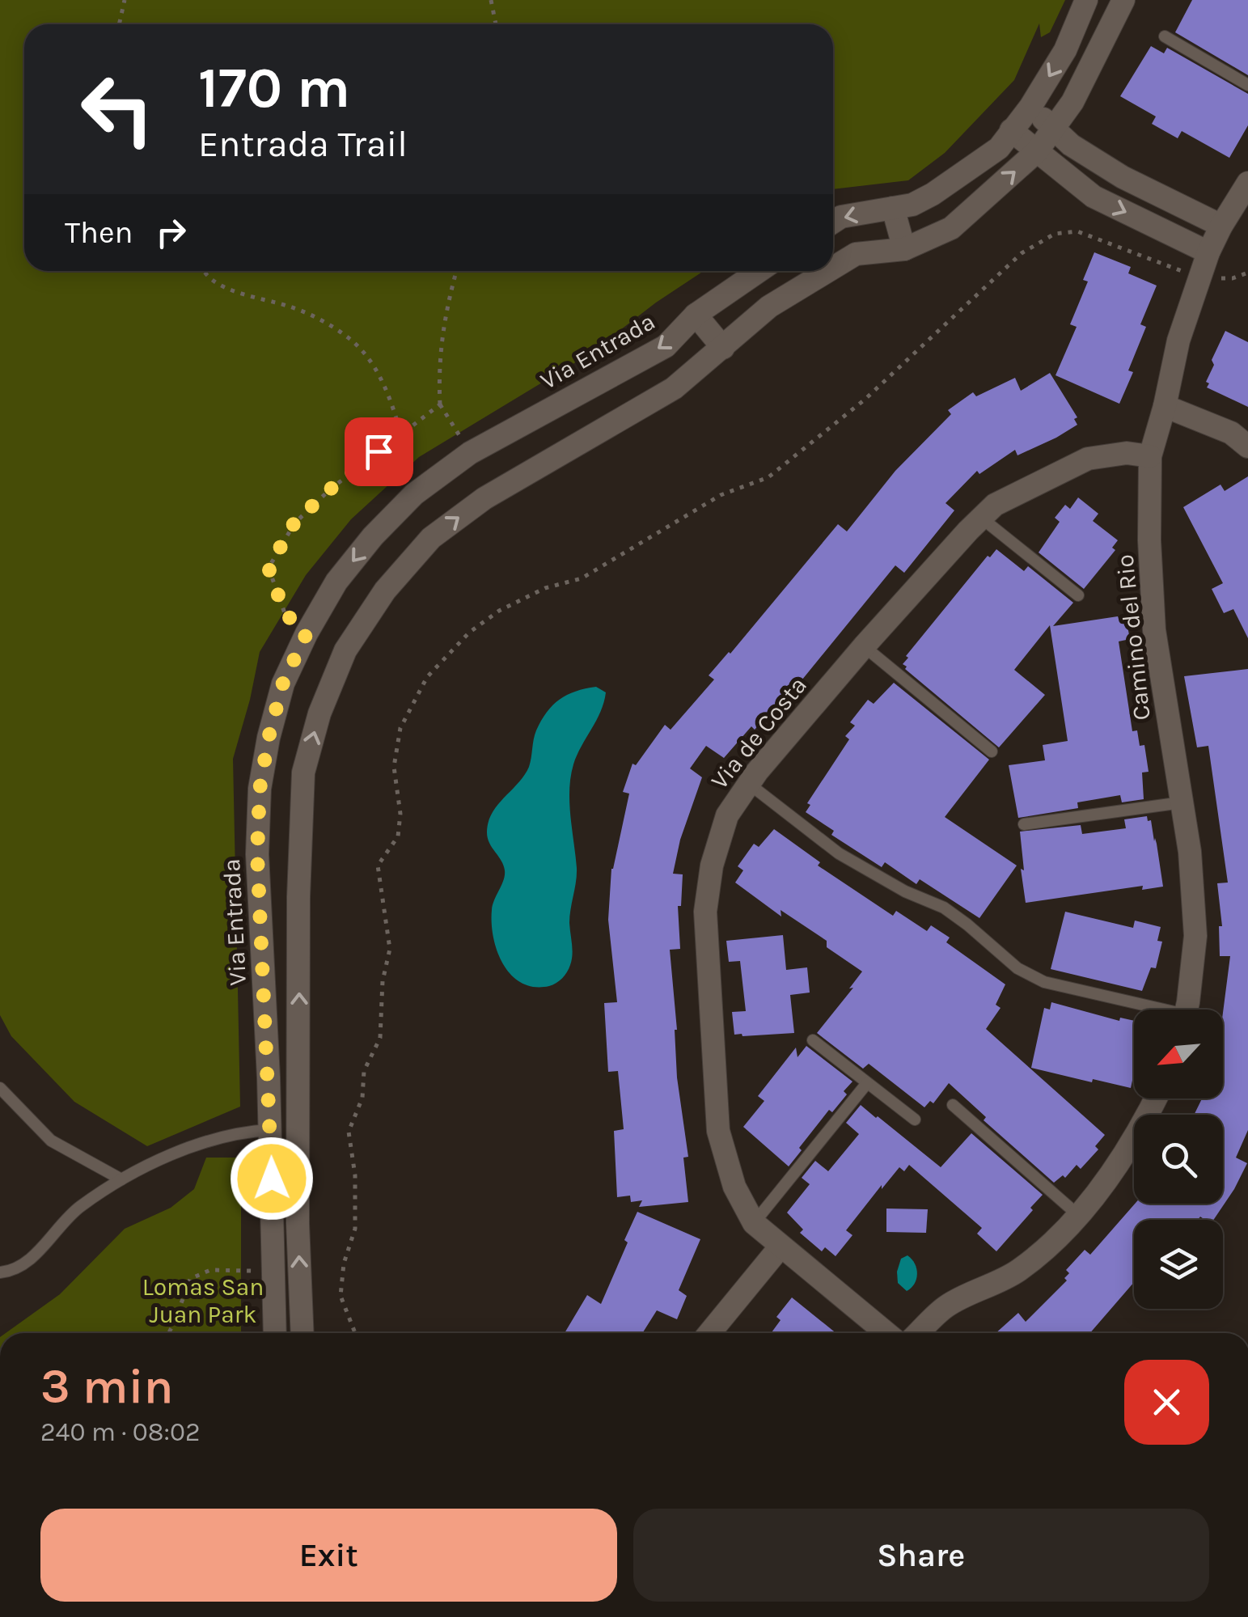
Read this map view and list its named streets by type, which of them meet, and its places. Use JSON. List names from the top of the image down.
{
  "streets": {
    "street": ["Via Entrada", "Camino del Rio", "Via de Costa"]
  },
  "crossings": [
    ["Camino del Rio", "Via de Costa"]
  ],
  "one_way": ["Via Entrada"],
  "parks": ["Lomas San Juan Park"],
  "north": "bottom left",
  "page": {
    "turn": ["170 m", "Entrada Trail"],
    "then": "Then",
    "heading": ["3 min", "240 m · 08:02"],
    "buttons": ["Exit", "Share"]
  }
}
